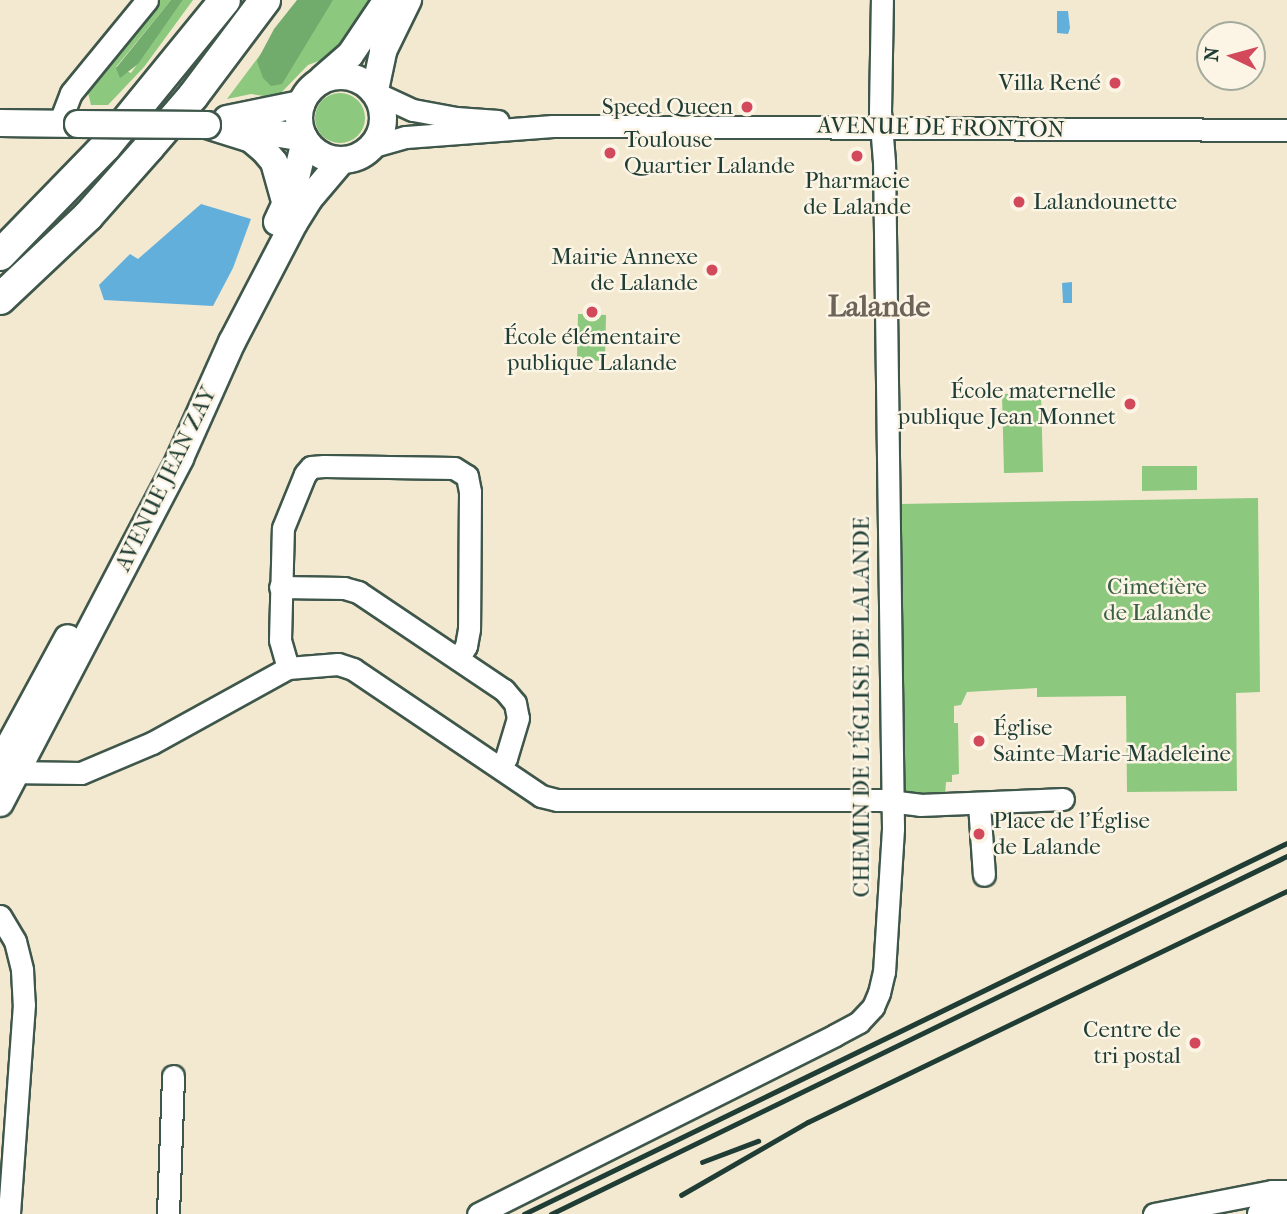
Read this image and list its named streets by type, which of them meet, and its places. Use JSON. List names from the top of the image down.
{
  "streets": {
    "main road": ["AVENUE JEAN ZAY"],
    "street": ["AVENUE DE FRONTON", "CHEMIN DE L'ÉGLISE DE LALANDE"]
  },
  "crossings": [
    ["AVENUE DE FRONTON", "AVENUE JEAN ZAY"],
    ["AVENUE DE FRONTON", "CHEMIN DE L'ÉGLISE DE LALANDE"]
  ],
  "districts": ["Lalande"],
  "parks": ["Cimetière de Lalande"],
  "places": [
    "Villa René",
    "Speed Queen",
    "Toulouse Quartier Lalande",
    "Pharmacie de Lalande",
    "Lalandounette",
    "Mairie Annexe de Lalande",
    "École élémentaire publique Lalande",
    "École maternelle publique Jean Monnet",
    "Église Sainte-Marie-Madeleine",
    "Place de l'Église de Lalande",
    "Centre de tri postal"
  ],
  "north": "left"
}
